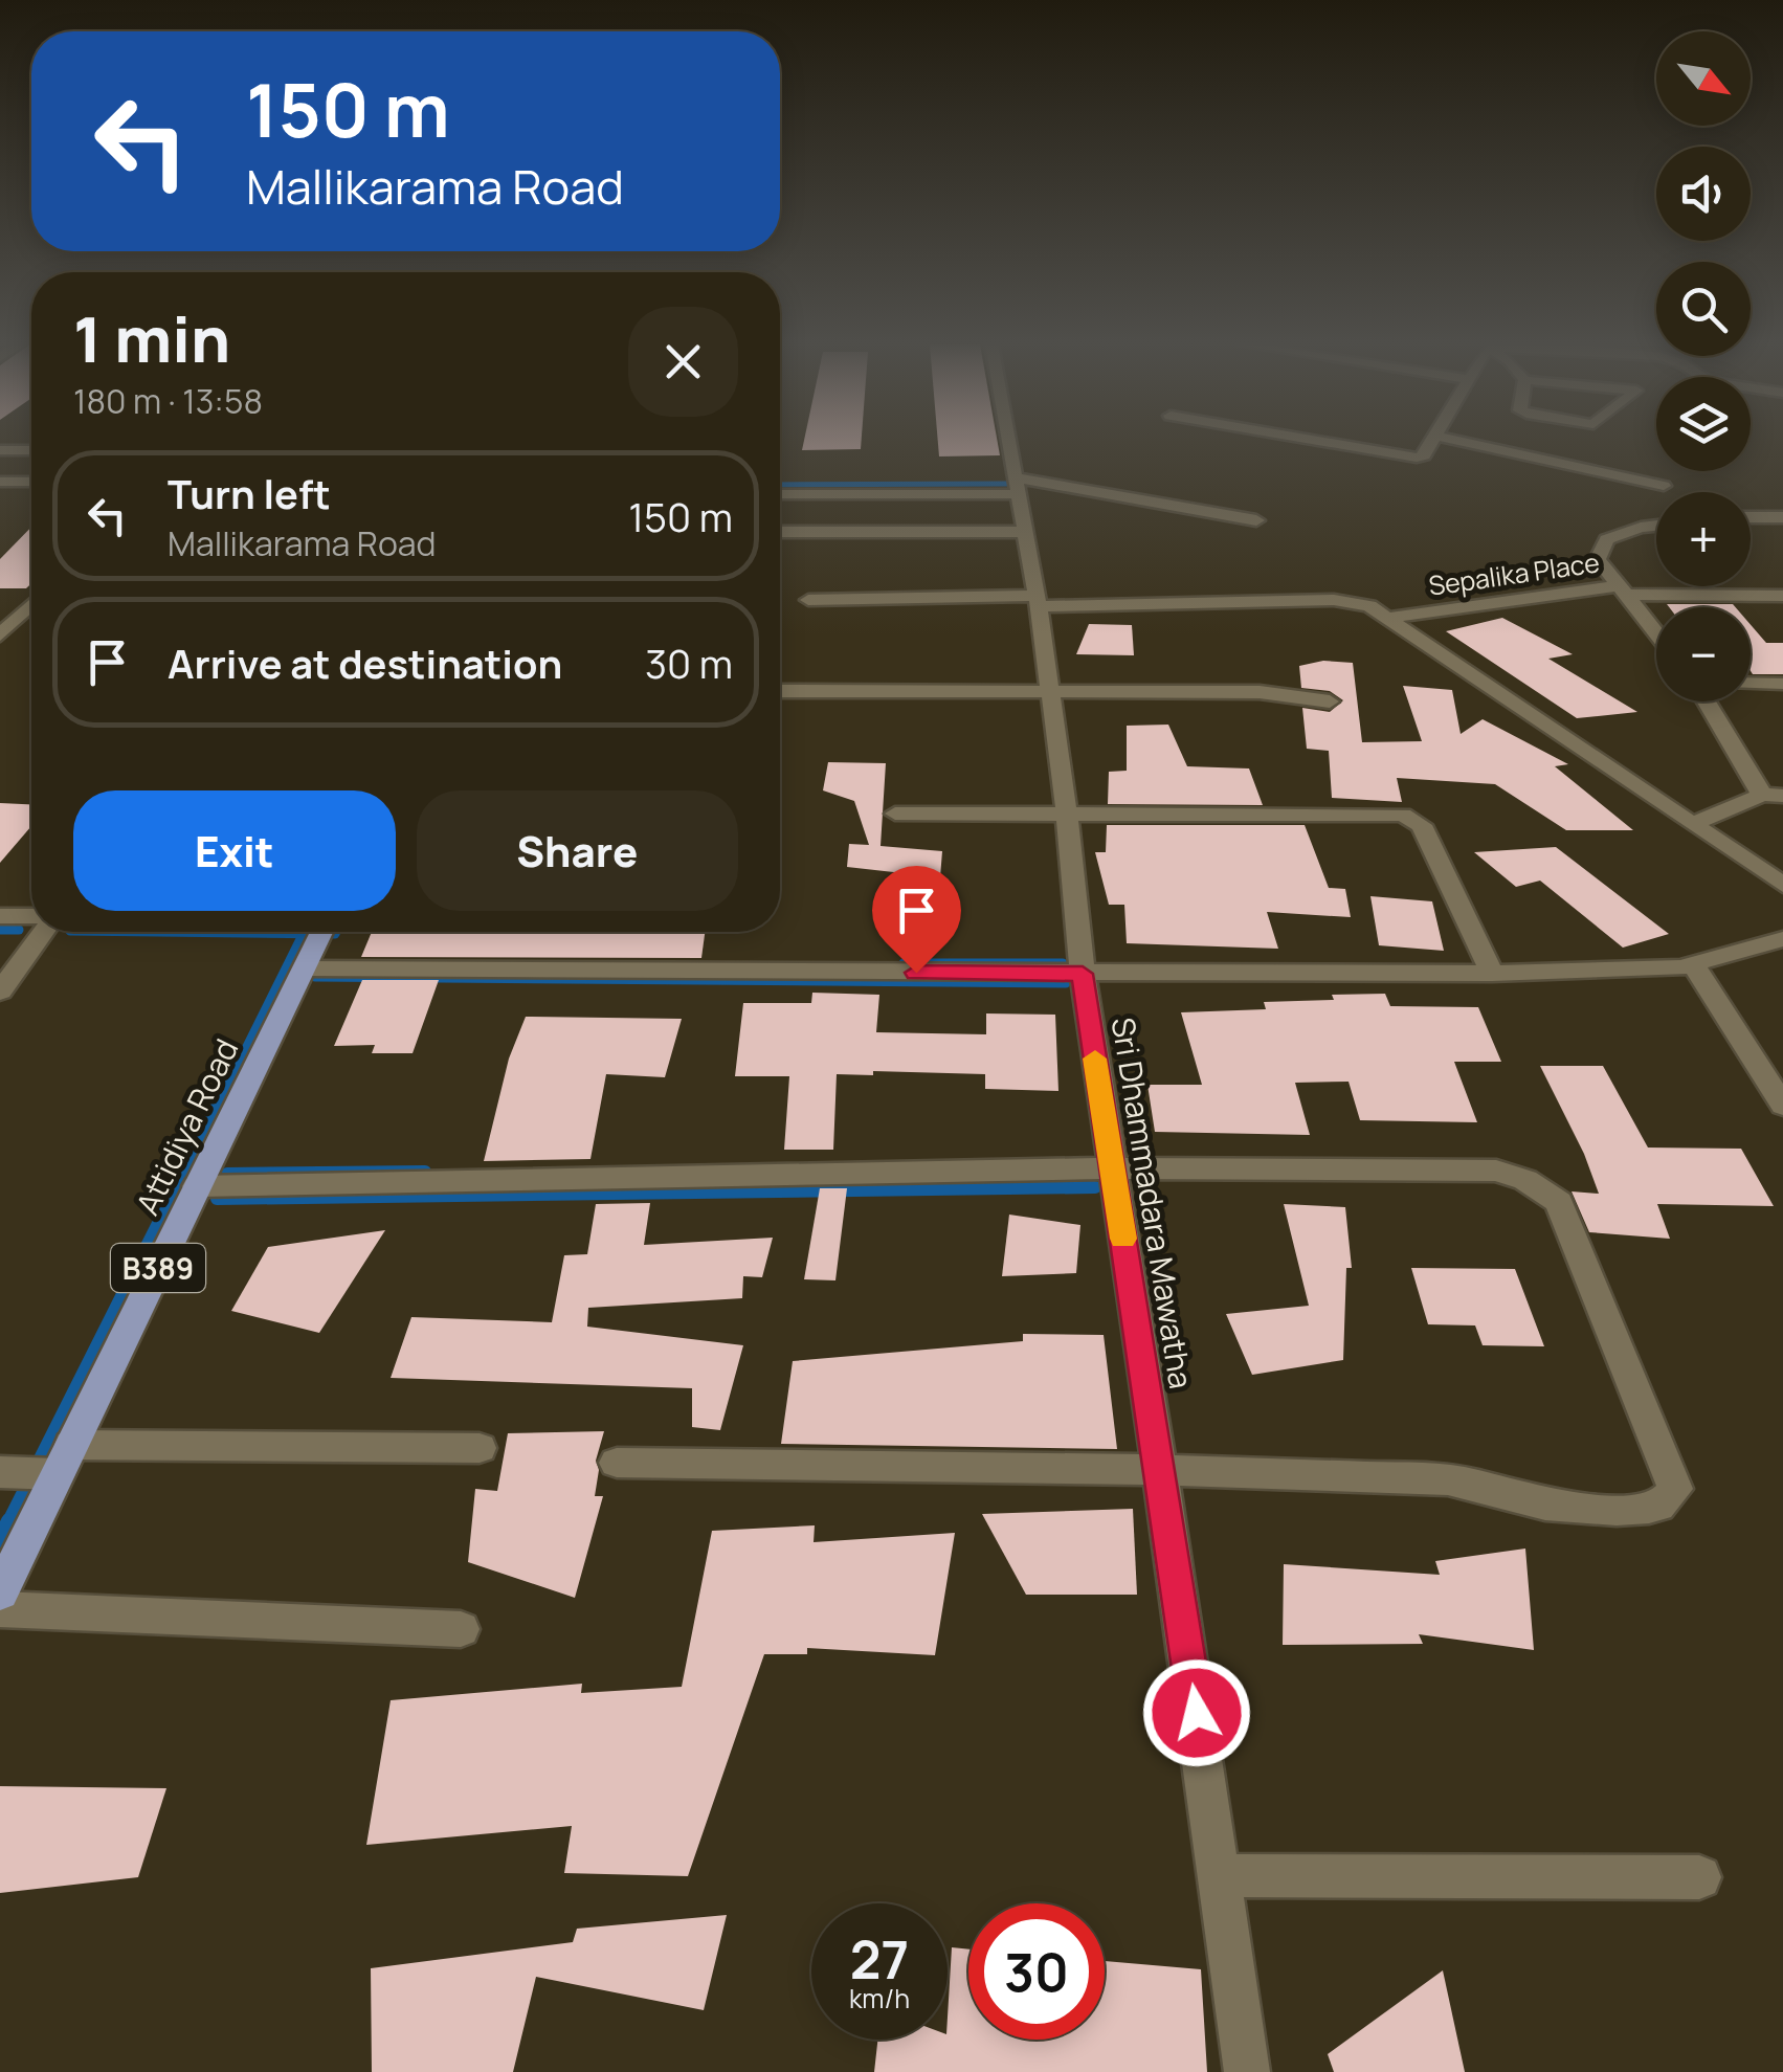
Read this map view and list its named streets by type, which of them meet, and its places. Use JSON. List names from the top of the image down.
{
  "streets": {
    "main road": ["Attidiya Road", "B389"],
    "street": ["Sepalika Place", "Sri Dhammadara Mawatha"]
  },
  "north": "bottom right",
  "page": {
    "map_buttons": ["+", "−"],
    "turn": ["150 m", "Mallikarama Road"],
    "heading": ["1 min", "180 m · 13:58"],
    "list": [
      {
        "name": "Turn left",
        "note": "Mallikarama Road",
        "value": "150 m"
      },
      {
        "name": "Arrive at destination",
        "value": "30 m"
      }
    ],
    "buttons": ["Exit", "Share"],
    "speed": "27 km/h",
    "limit": "30"
  }
}
